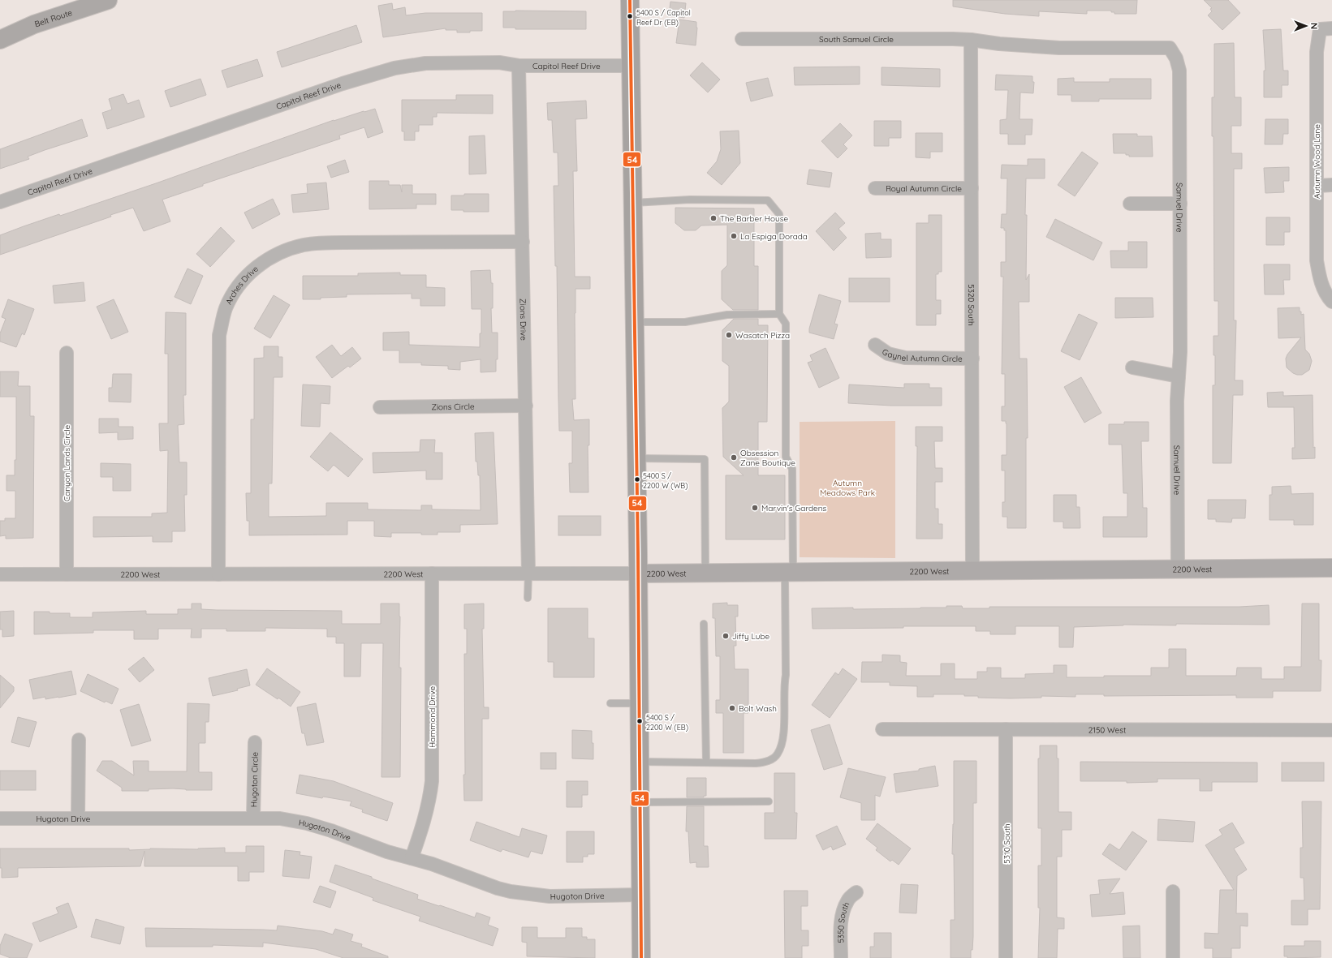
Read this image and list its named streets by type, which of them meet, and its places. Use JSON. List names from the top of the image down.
{
  "streets": {
    "highway": ["Belt Route"],
    "street": [
      "South Samuel Circle",
      "Capitol Reef Drive",
      "Autumn Wood Lane",
      "Royal Autumn Circle",
      "Samuel Drive",
      "Arches Drive",
      "5320 South",
      "Zions Drive",
      "Gaynel Autumn Circle",
      "Zions Circle",
      "Canyon Lands Circle",
      "2200 West",
      "Hammond Drive",
      "2150 West",
      "Hugoton Circle",
      "Hugoton Drive",
      "5310 South",
      "5350 South"
    ]
  },
  "crossings": [
    ["South Samuel Circle", "Samuel Drive"],
    ["South Samuel Circle", "5320 South"],
    ["Capitol Reef Drive", "Zions Drive"],
    ["Royal Autumn Circle", "5320 South"],
    ["Samuel Drive", "5320 South"],
    ["Samuel Drive", "2200 West"],
    ["Arches Drive", "Zions Drive"],
    ["Arches Drive", "2200 West"],
    ["5320 South", "Gaynel Autumn Circle"],
    ["5320 South", "2200 West"],
    ["Zions Drive", "Zions Circle"],
    ["Zions Drive", "2200 West"],
    ["Canyon Lands Circle", "2200 West"],
    ["2200 West", "Hammond Drive"],
    ["Hammond Drive", "Hugoton Drive"],
    ["2150 West", "5310 South"],
    ["Hugoton Circle", "Hugoton Drive"]
  ],
  "parks": ["Autumn Meadows Park"],
  "places": [
    "5400 S / Capitol Reef Dr (EB)",
    "The Barber House",
    "La Espiga Dorada",
    "Wasatch Pizza",
    "Obsession Zane Boutique",
    "5400 S / 2200 W (WB)",
    "Marvin's Gardens",
    "Jiffy Lube",
    "Bolt Wash",
    "5400 S / 2200 W (EB)"
  ],
  "lines": ["transit line 54"],
  "north": "right"
}
